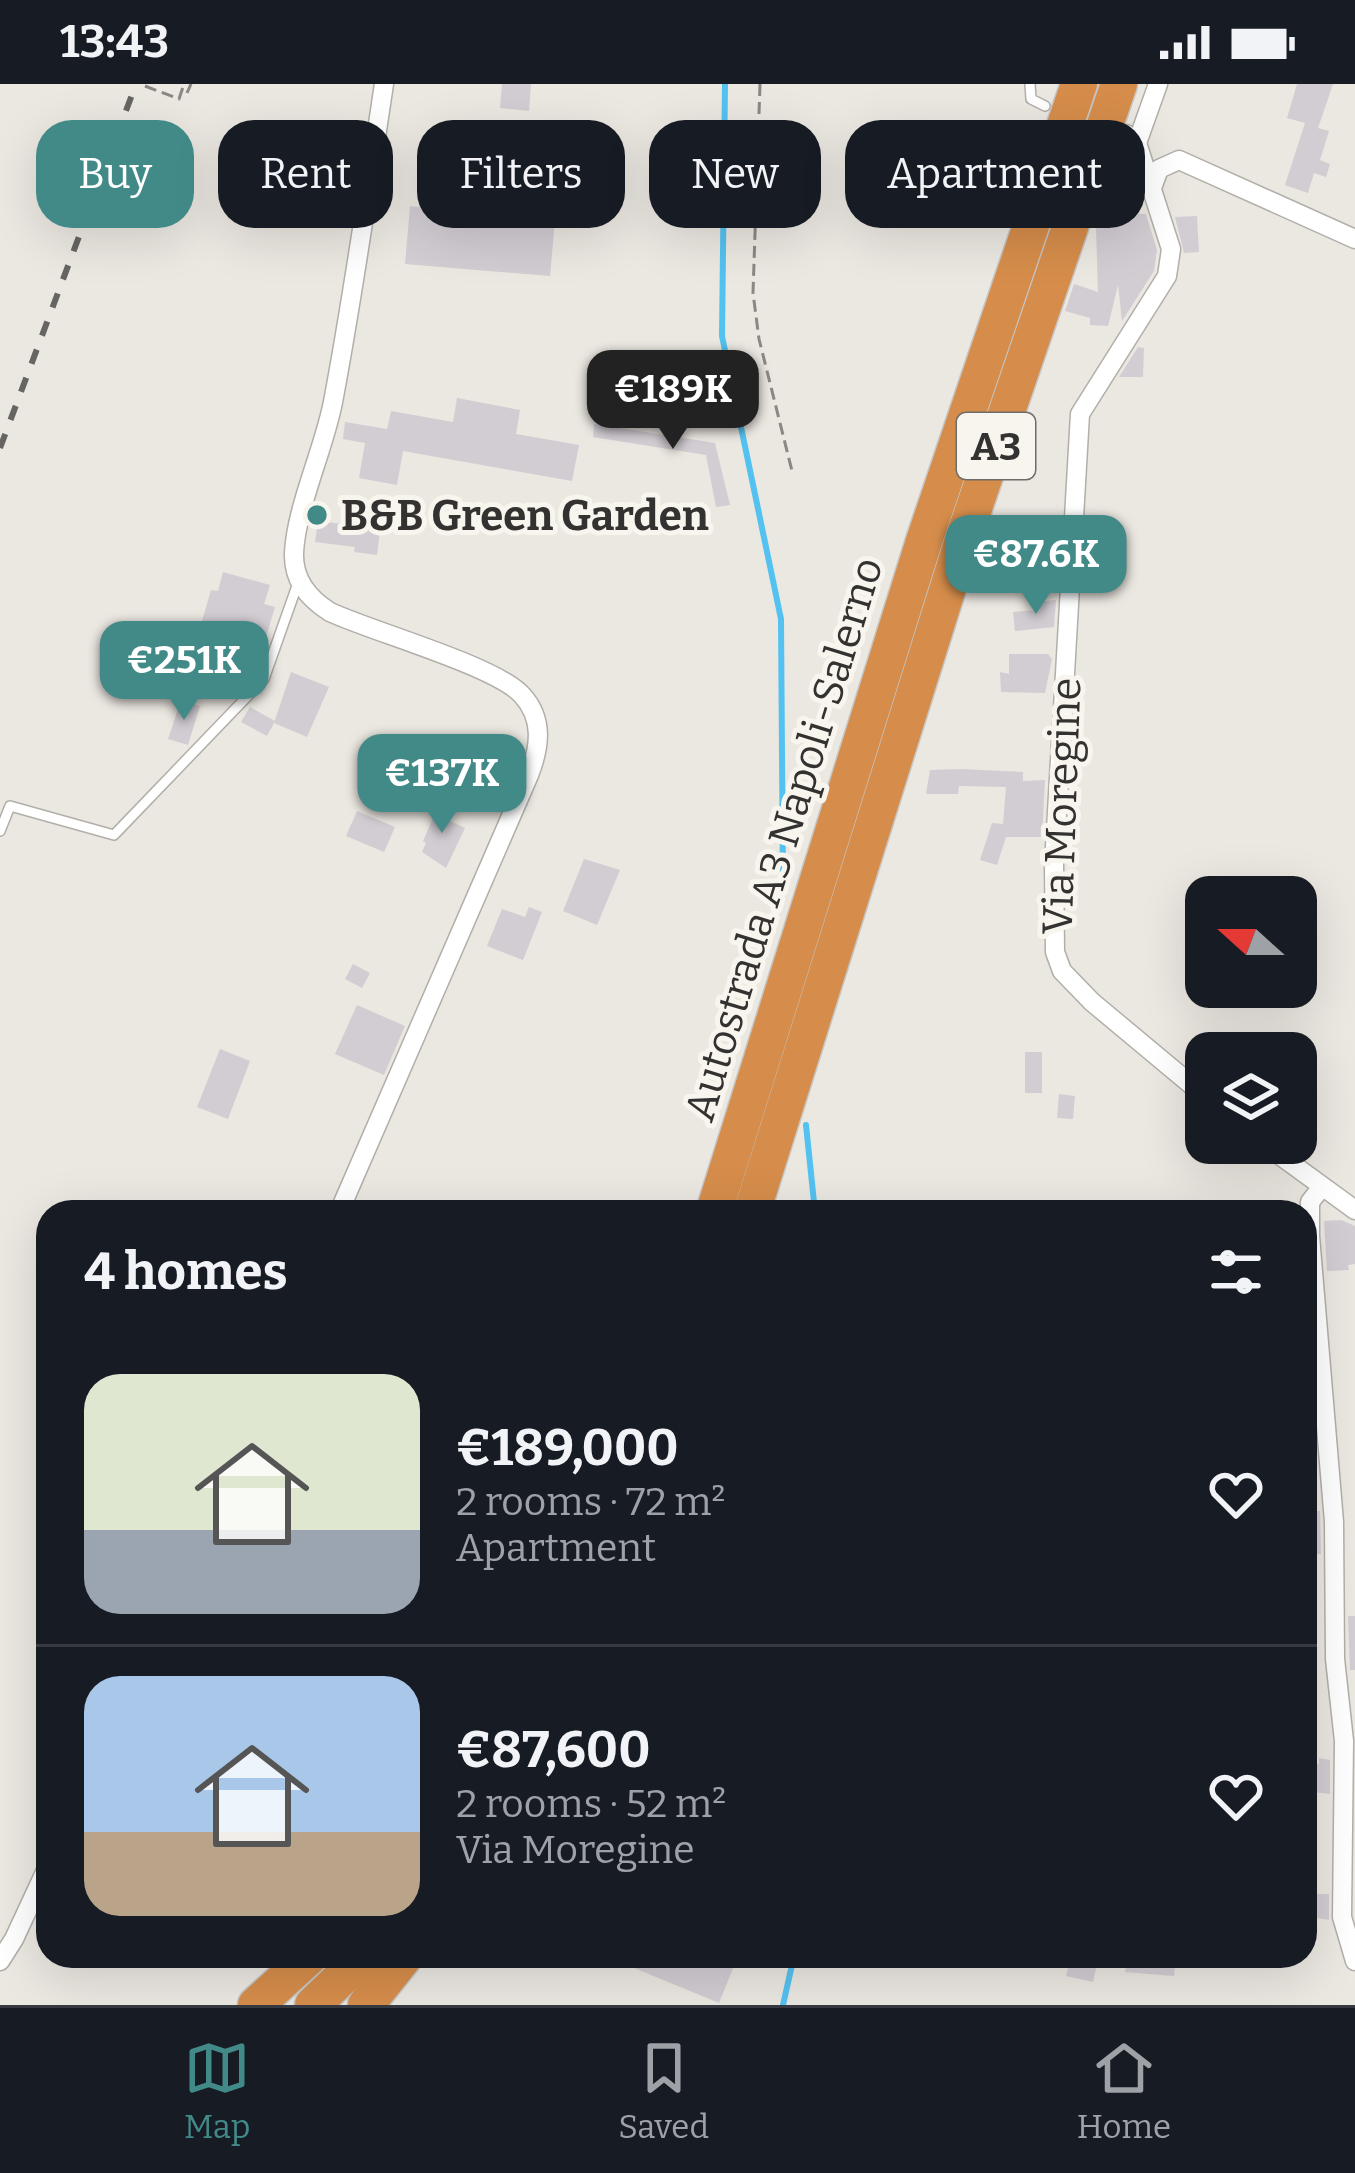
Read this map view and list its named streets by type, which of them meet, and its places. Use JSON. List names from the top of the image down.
{
  "streets": {
    "highway": ["A3", "Autostrada A3 Napoli-Salerno"],
    "street": ["Via Moregine"]
  },
  "places": ["B&B Green Garden"],
  "north": "left",
  "page": {
    "status": "13:43",
    "chip": [
      "Buy",
      "Rent",
      "Filters",
      "New",
      "Apartment"
    ],
    "price": [
      "€189K",
      "€87.6K",
      "€251K",
      "€137K"
    ],
    "heading": "4 homes",
    "list": [
      {
        "name": "€189,000",
        "note": "2 rooms · 72 m² · Apartment"
      },
      {
        "name": "€87,600",
        "note": "2 rooms · 52 m² · Via Moregine"
      }
    ],
    "tabs": ["Map", "Saved", "Home"]
  }
}
